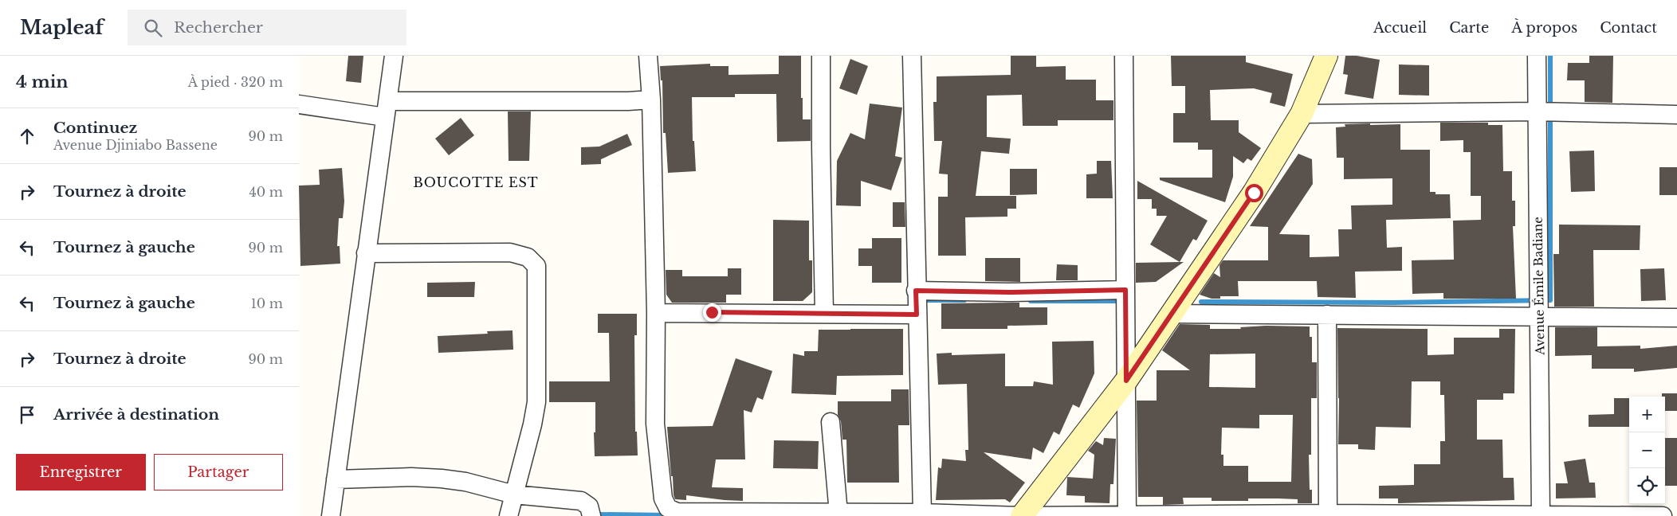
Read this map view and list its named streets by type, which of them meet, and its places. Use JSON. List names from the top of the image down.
{
  "streets": {
    "street": ["Avenue Émile Badiane"]
  },
  "districts": ["BOUCOTTE EST"],
  "page": {
    "header": "Mapleaf",
    "search": "Rechercher",
    "nav": [
      "Accueil",
      "Carte",
      "À propos",
      "Contact"
    ],
    "heading": ["4 min", "À pied · 320 m"],
    "list": [
      ["Continuez", "Avenue Djiniabo Bassene", "90 m"],
      ["Tournez à droite", "40 m"],
      ["Tournez à gauche", "90 m"],
      ["Tournez à gauche", "10 m"],
      ["Tournez à droite", "90 m"],
      "Arrivée à destination"
    ],
    "map_buttons": ["+", "−"],
    "buttons": ["Enregistrer", "Partager"]
  }
}
